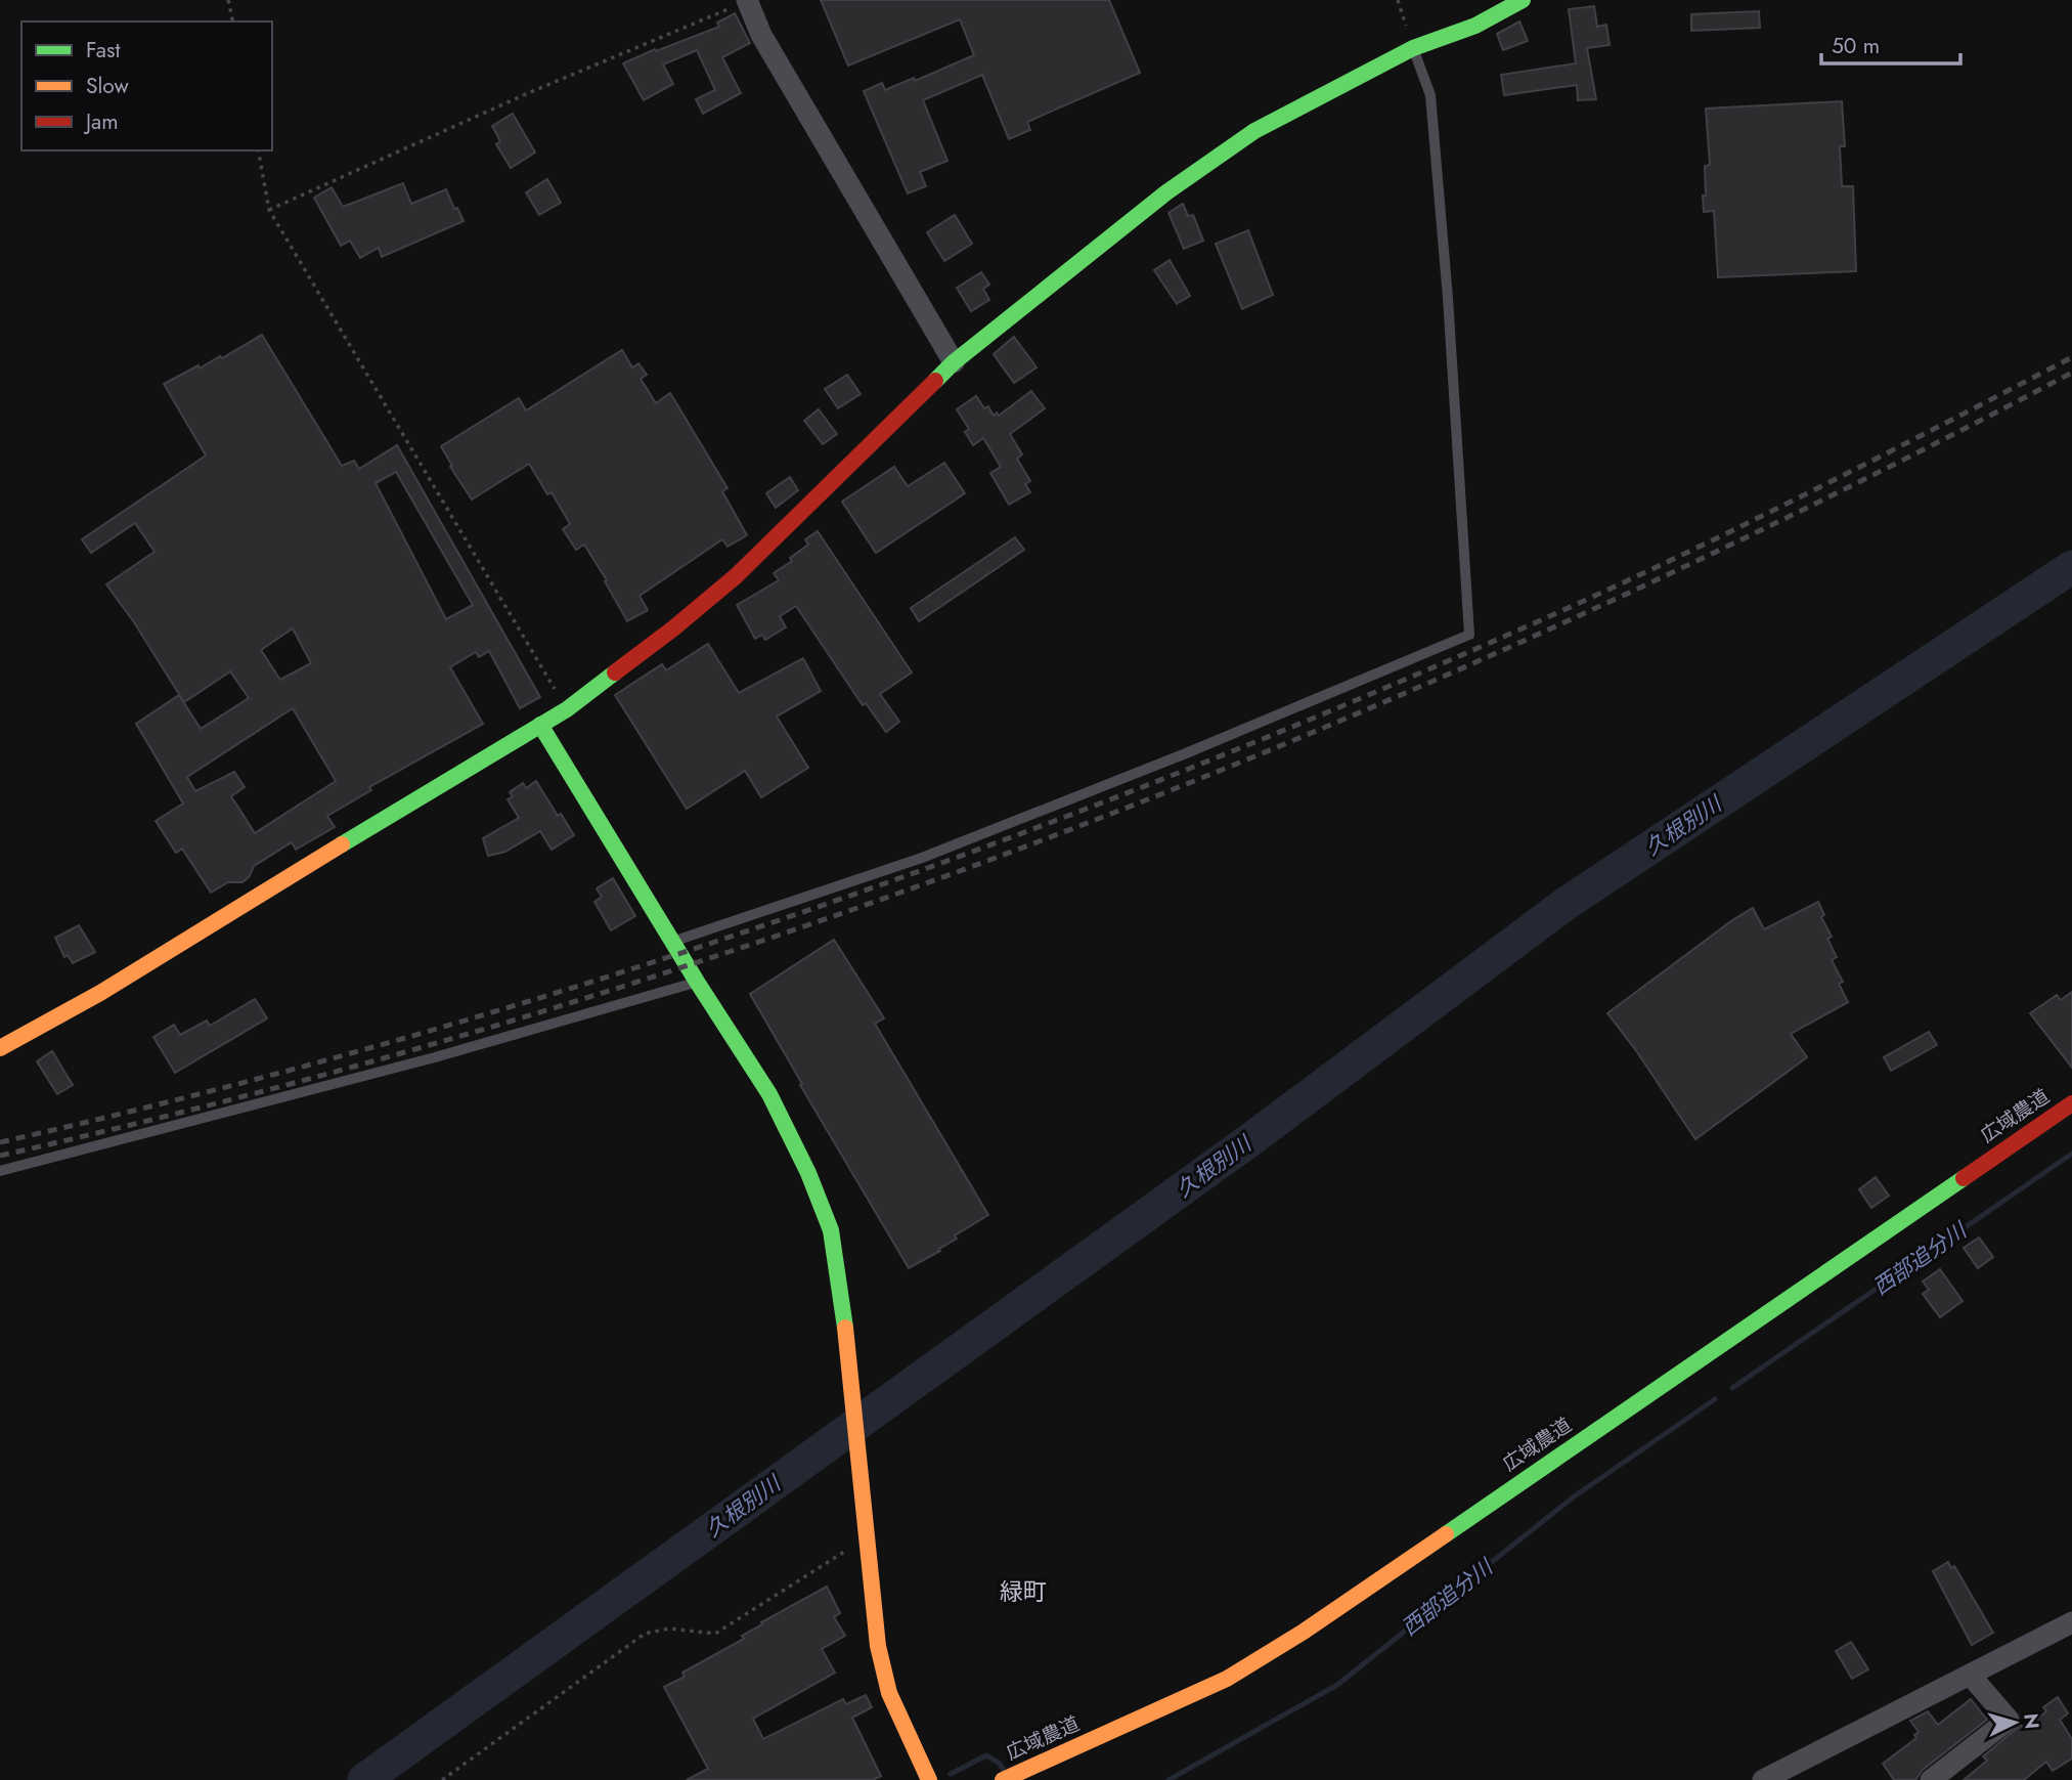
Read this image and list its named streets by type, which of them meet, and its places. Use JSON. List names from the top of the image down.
{
  "streets": {
    "street": ["広域農道"]
  },
  "districts": ["緑町"],
  "water": ["久根別川", "西部追分川"],
  "legend": ["Fast", "Slow", "Jam"],
  "scale_bar": "50 m",
  "north": "right"
}
